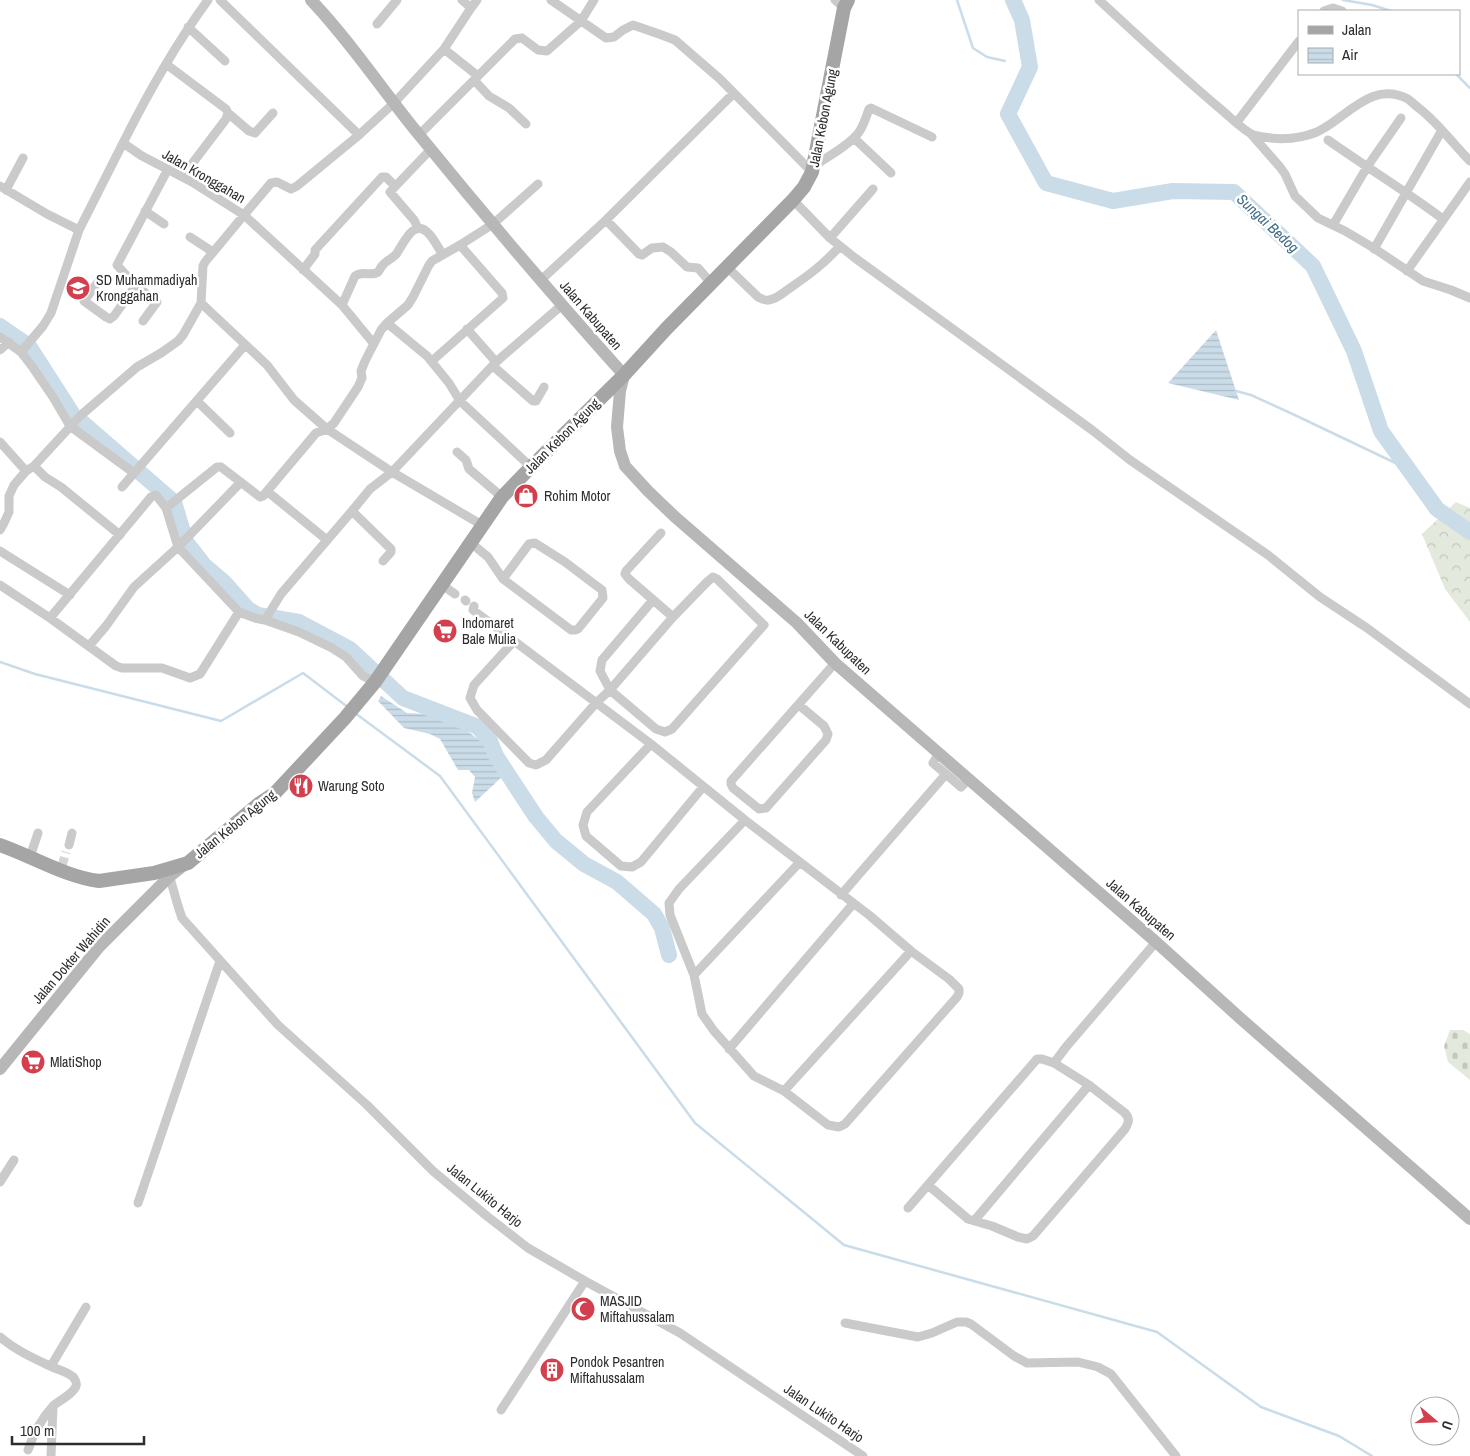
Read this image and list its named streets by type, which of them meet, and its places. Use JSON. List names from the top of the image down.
{
  "streets": {
    "main road": ["Jalan Kebon Agung", "Jalan Kabupaten", "Jalan Dokter Wahidin"],
    "street": ["Jalan Kronggahan", "Jalan Lukito Harjo"]
  },
  "crossings": [
    ["Jalan Kebon Agung", "Jalan Kabupaten"],
    ["Jalan Kebon Agung", "Jalan Dokter Wahidin"],
    ["Jalan Kebon Agung", "Jalan Lukito Harjo"],
    ["Jalan Kronggahan", "Jalan Kabupaten"],
    ["Jalan Dokter Wahidin", "Jalan Lukito Harjo"]
  ],
  "water": ["Sungai Bedog"],
  "places": {
    "school or university": ["SD Muhammadiyah Kronggahan"],
    "shop": ["Rohim Motor"],
    "supermarket": ["Indomaret Bale Mulia", "MlatiShop"],
    "restaurant": ["Warung Soto"],
    "mosque": ["MASJID Miftahussalam"],
    "building": ["Pondok Pesantren Miftahussalam"]
  },
  "legend": ["Jalan", "Air"],
  "scale_bar": "100 m",
  "north": "right"
}
